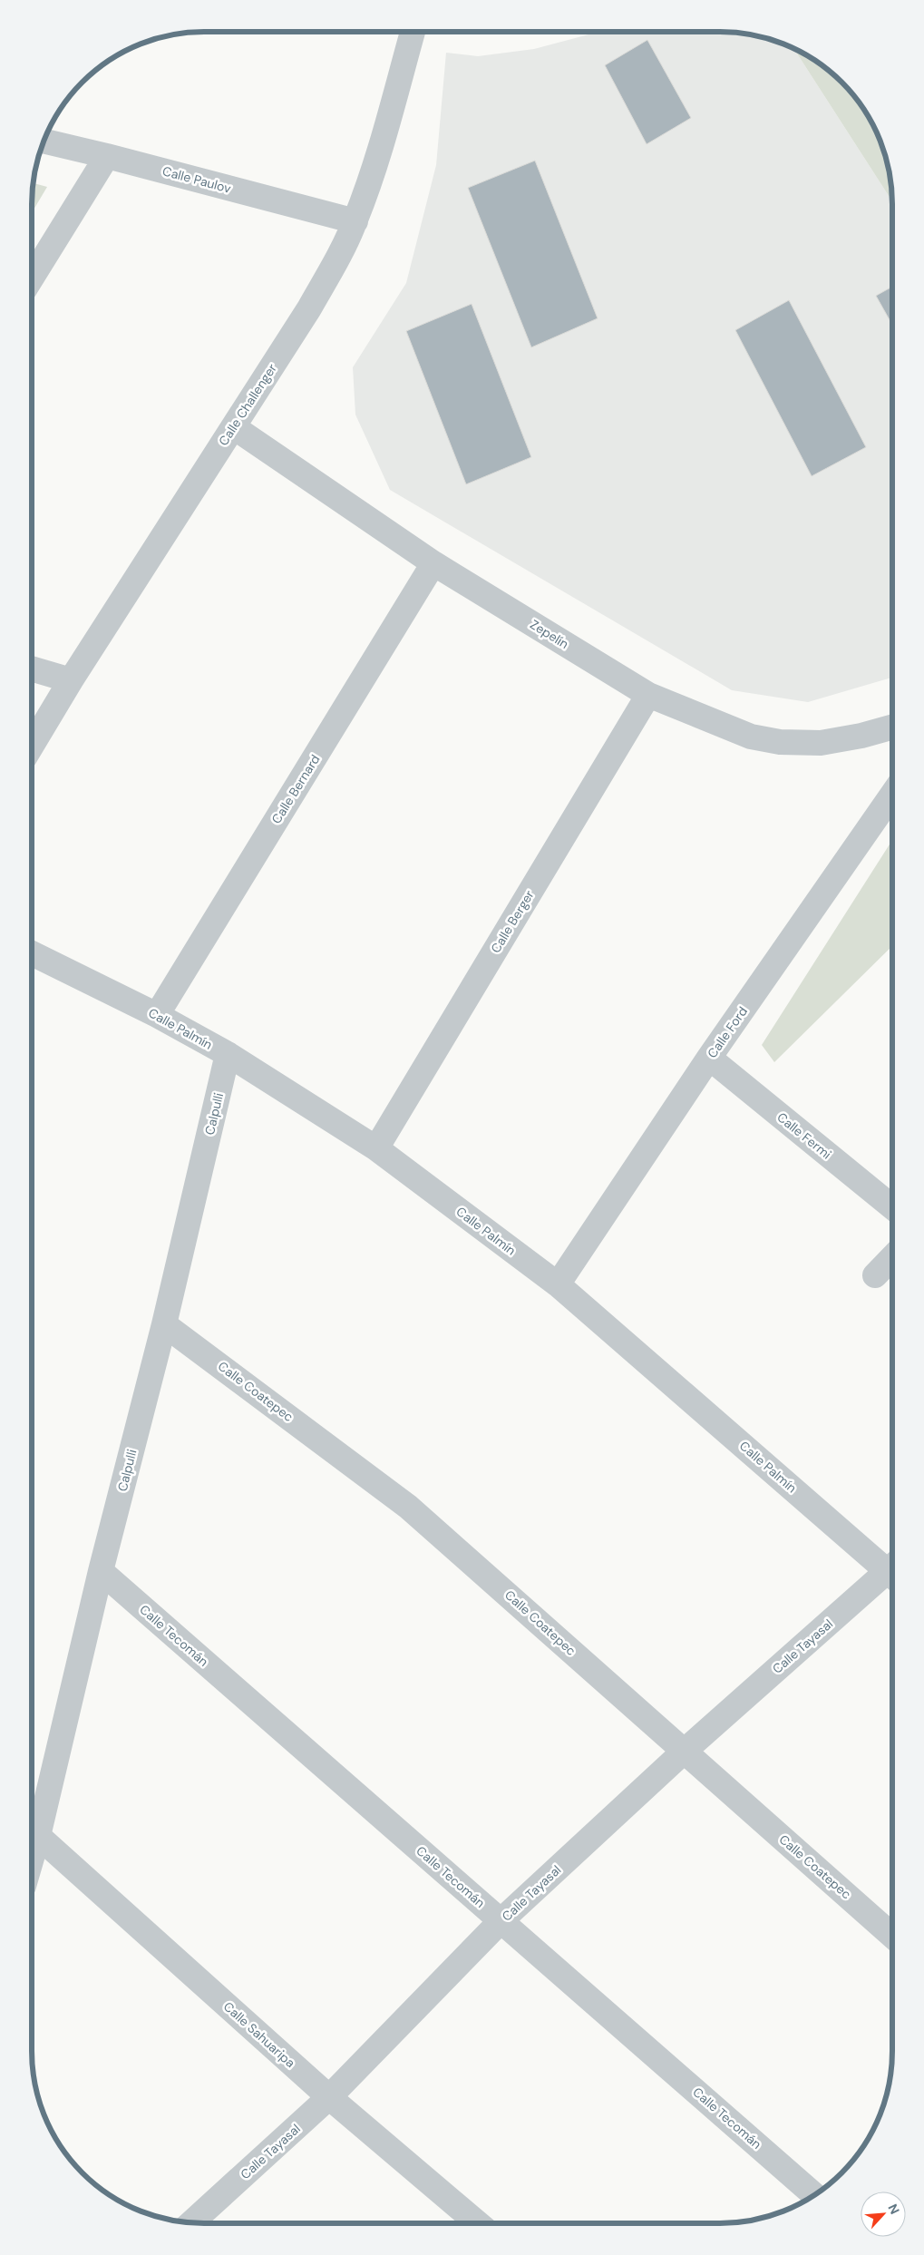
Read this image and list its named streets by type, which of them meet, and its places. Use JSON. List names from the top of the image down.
{
  "streets": {
    "street": [
      "Calle Paulov",
      "Calle Challenger",
      "Zepelín",
      "Calle Bernard",
      "Calle Berger",
      "Calle Palmín",
      "Calle Ford",
      "Calpulli",
      "Calle Fermi",
      "Calle Coatepec",
      "Calle Tecomán",
      "Calle Tayasal",
      "Calle Sahuaripa"
    ]
  },
  "crossings": [
    ["Calle Paulov", "Calle Challenger"],
    ["Calle Challenger", "Zepelín"],
    ["Zepelín", "Calle Bernard"],
    ["Zepelín", "Calle Berger"],
    ["Calle Bernard", "Calle Palmín"],
    ["Calle Berger", "Calle Palmín"],
    ["Calle Palmín", "Calle Ford"],
    ["Calle Palmín", "Calpulli"],
    ["Calle Ford", "Calle Fermi"],
    ["Calpulli", "Calle Coatepec"],
    ["Calpulli", "Calle Tecomán"],
    ["Calpulli", "Calle Sahuaripa"],
    ["Calle Coatepec", "Calle Tayasal"],
    ["Calle Tecomán", "Calle Tayasal"],
    ["Calle Tayasal", "Calle Sahuaripa"]
  ],
  "north": "top right"
}
